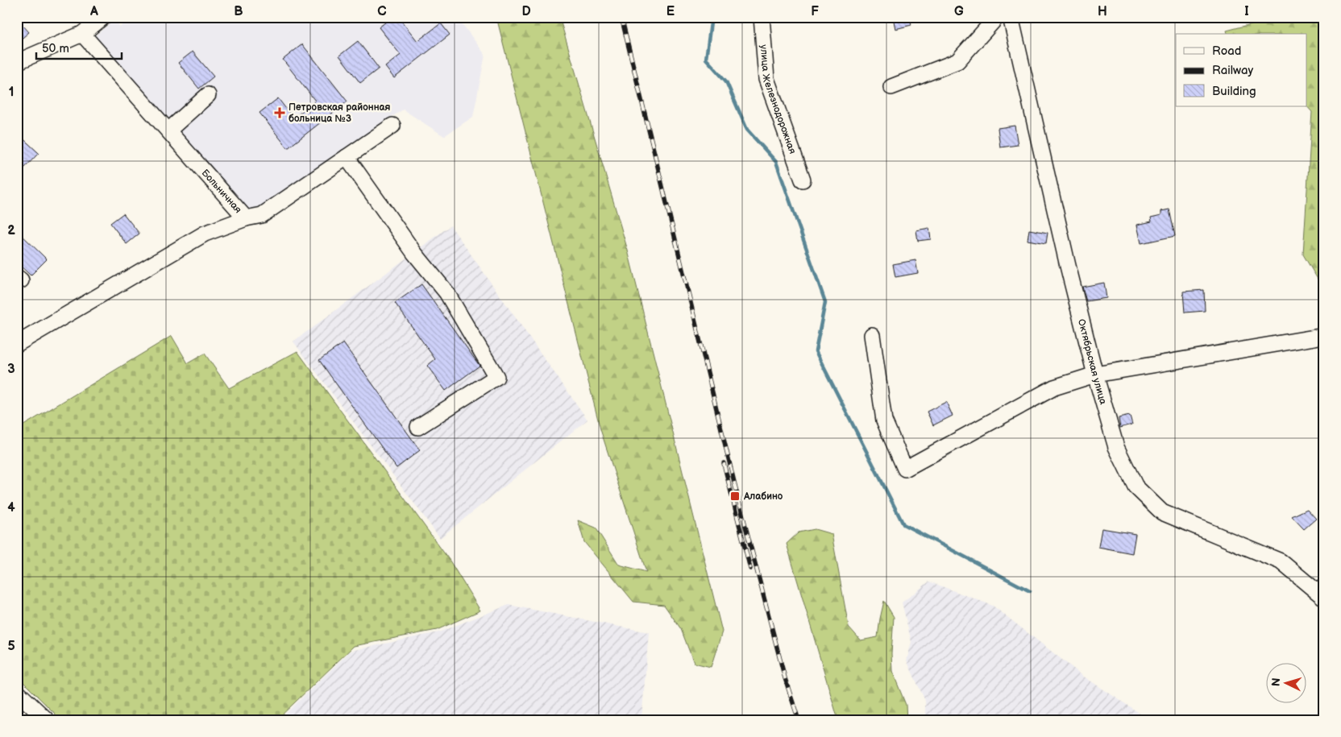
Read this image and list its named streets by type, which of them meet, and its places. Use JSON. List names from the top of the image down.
{
  "streets": {
    "street": ["улица Железнодорожная", "Больничная", "Октябрьская улица"]
  },
  "places": {
    "health": ["Петровская районная больница №3"],
    "transit": ["Алабино"]
  },
  "legend": ["Road", "Railway", "Building"],
  "scale_bar": "50 m",
  "north": "left",
  "grid": {
    "columns": [
      "A",
      "B",
      "C",
      "D",
      "E",
      "F",
      "G",
      "H",
      "I"
    ],
    "rows": [
      "1",
      "2",
      "3",
      "4",
      "5"
    ]
  }
}
